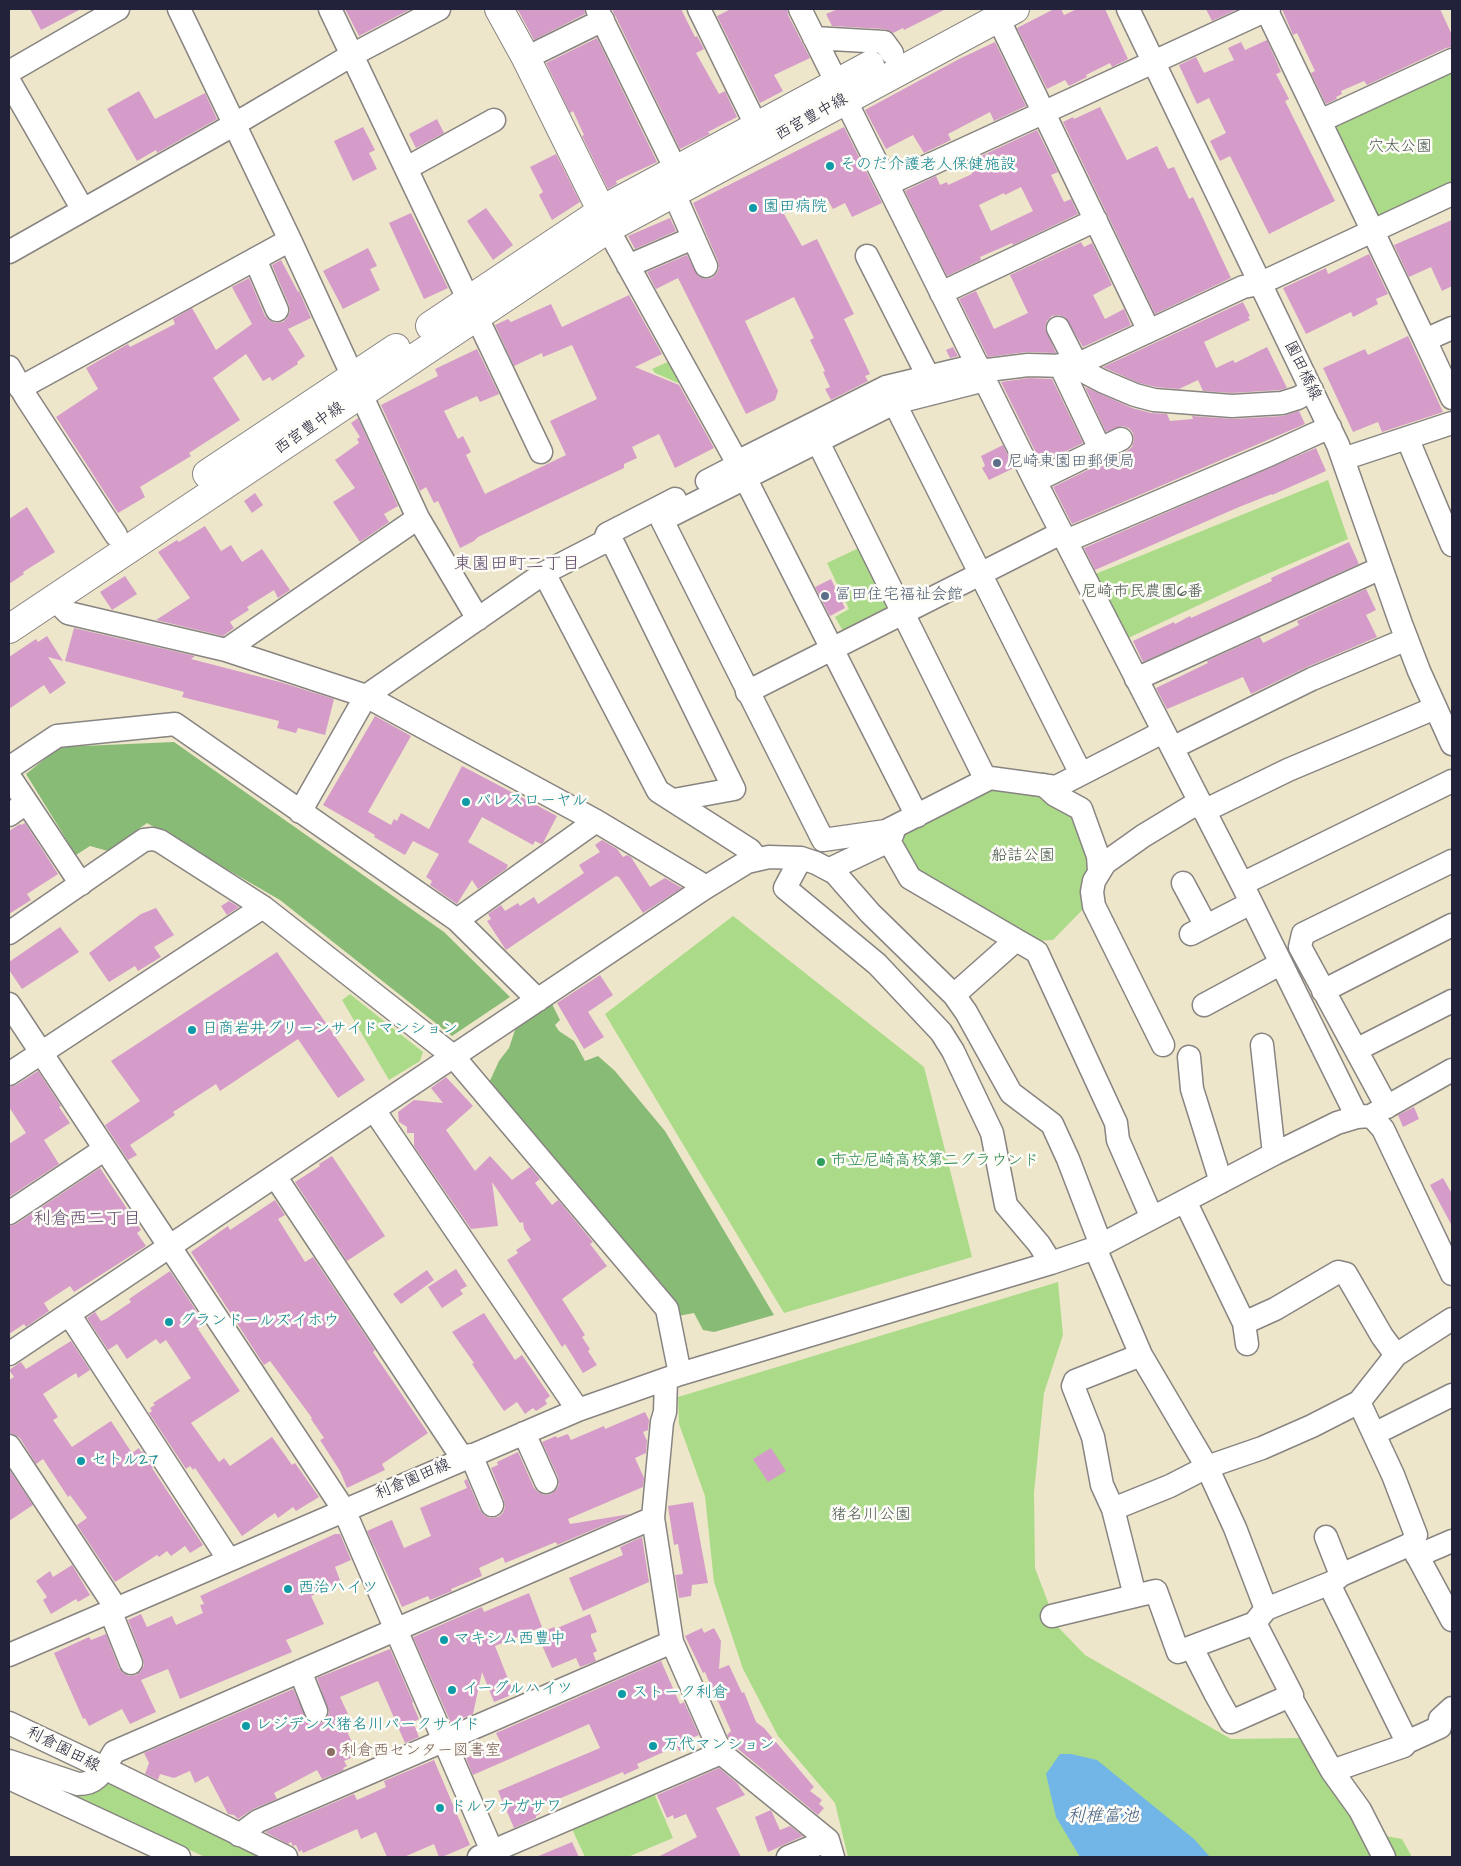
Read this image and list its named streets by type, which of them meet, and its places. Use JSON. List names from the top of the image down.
{
  "streets": {
    "main road": ["西宮豊中線"],
    "street": ["園田橋線", "利倉園田線"]
  },
  "districts": ["東園田町二丁目", "利倉西二丁目"],
  "water": ["利椎富池"],
  "parks": [
    "穴太公園",
    "尼崎市民農園6番",
    "船詰公園",
    "猪名川公園"
  ],
  "places": [
    "そのだ介護老人保健施設",
    "園田病院",
    "尼崎東園田郵便局",
    "冨田住宅福祉会館",
    "パレスローヤル",
    "日商岩井グリーンサイドマンション",
    "市立尼崎高校第二グラウンド",
    "グランドールズイホウ",
    "セトル27",
    "西治ハイツ",
    "マキシム西豊中",
    "イーグルハイツ",
    "ストーク利倉",
    "レジデンス猪名川パークサイド",
    "万代マンション",
    "利倉西センター図書室",
    "ドルフナガサワ"
  ]
}
